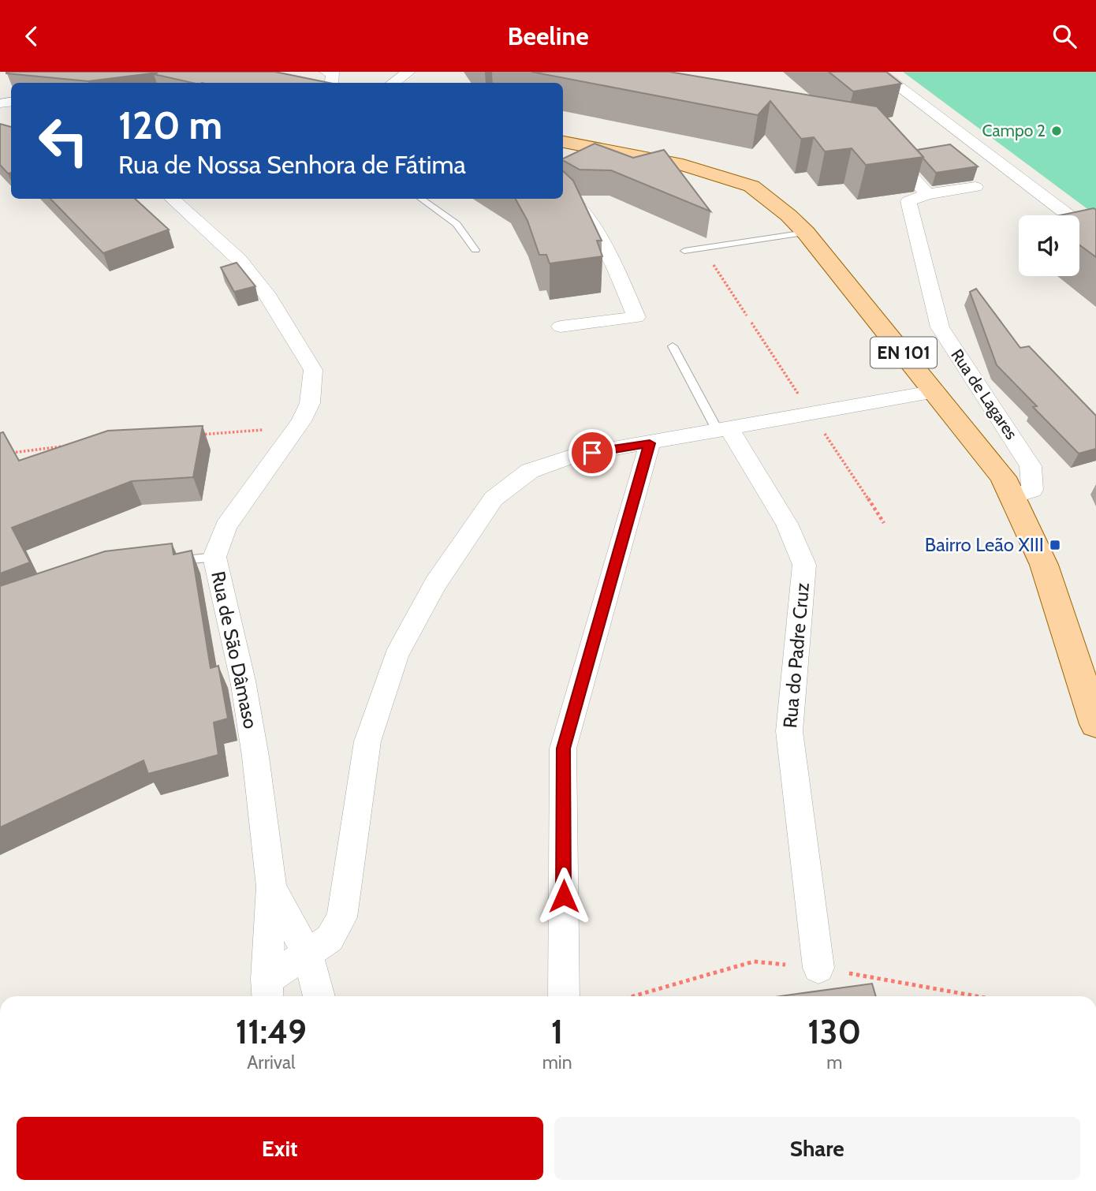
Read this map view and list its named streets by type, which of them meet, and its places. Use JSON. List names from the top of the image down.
{
  "streets": {
    "main road": ["EN 101"],
    "street": ["Rua de Lagares", "Rua de São Dâmaso", "Rua do Padre Cruz"]
  },
  "crossings": [
    ["EN 101", "Rua de Lagares"]
  ],
  "places": {
    "other": ["Campo 2"],
    "transit": ["Bairro Leão XIII"]
  },
  "page": {
    "header": "Beeline",
    "turn": ["120 m", "Rua de Nossa Senhora de Fátima"],
    "eta": [
      "11:49",
      "Arrival",
      "1",
      "min",
      "130",
      "m"
    ],
    "buttons": ["Exit", "Share"]
  }
}
